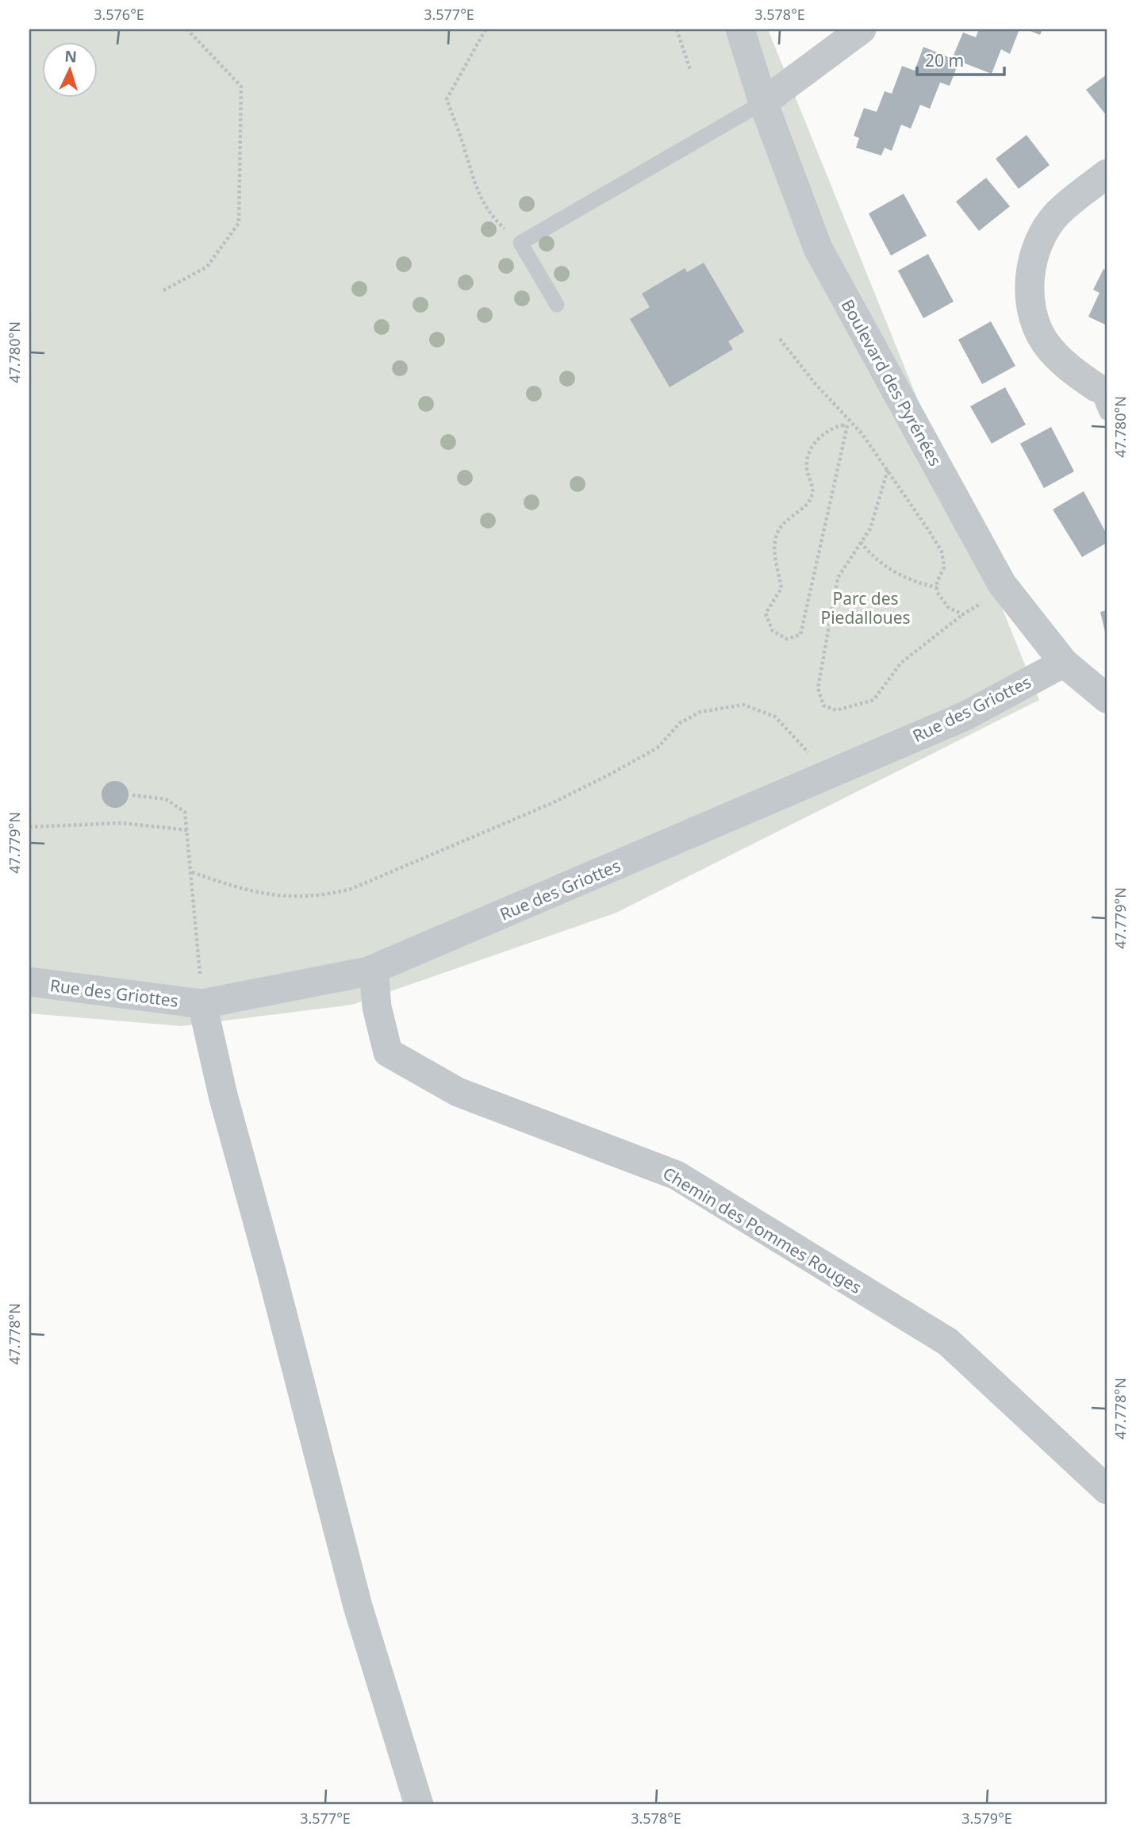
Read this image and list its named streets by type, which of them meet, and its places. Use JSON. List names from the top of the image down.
{
  "streets": {
    "street": ["Boulevard des Pyrénées", "Rue des Griottes", "Chemin des Pommes Rouges"]
  },
  "crossings": [
    ["Boulevard des Pyrénées", "Rue des Griottes"],
    ["Rue des Griottes", "Chemin des Pommes Rouges"]
  ],
  "parks": ["Parc des Piedalloues"],
  "scale_bar": "20 m",
  "north": "top",
  "coordinates": [
    "3.576°E",
    "3.577°E",
    "3.578°E",
    "47.780°N",
    "47.779°N",
    "47.778°N",
    "3.579°E"
  ]
}
